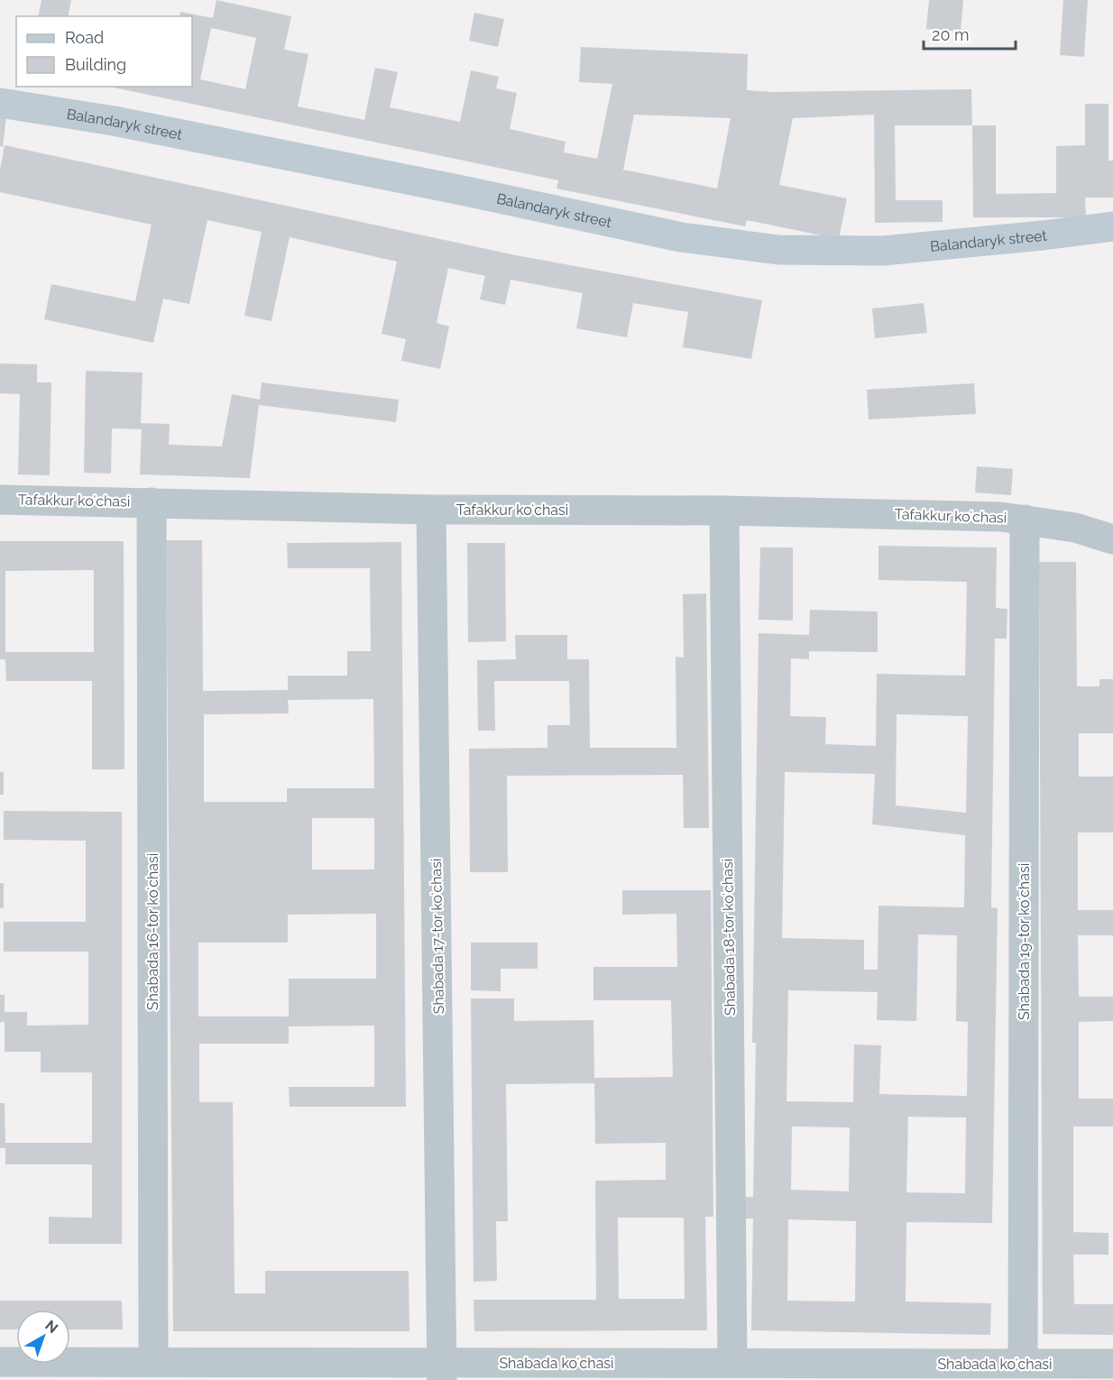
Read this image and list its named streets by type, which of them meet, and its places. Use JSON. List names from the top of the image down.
{
  "streets": {
    "street": [
      "Balandaryk street",
      "Tafakkur koʻchasi",
      "Shabada 16-tor koʻchasi",
      "Shabada 17-tor koʻchasi",
      "Shabada 18-tor koʻchasi",
      "Shabada 19-tor koʻchasi",
      "Shabada koʻchasi"
    ]
  },
  "crossings": [
    ["Tafakkur koʻchasi", "Shabada 16-tor koʻchasi"],
    ["Tafakkur koʻchasi", "Shabada 17-tor koʻchasi"],
    ["Tafakkur koʻchasi", "Shabada 18-tor koʻchasi"],
    ["Tafakkur koʻchasi", "Shabada 19-tor koʻchasi"],
    ["Shabada 16-tor koʻchasi", "Shabada koʻchasi"],
    ["Shabada 17-tor koʻchasi", "Shabada koʻchasi"],
    ["Shabada 18-tor koʻchasi", "Shabada koʻchasi"],
    ["Shabada 19-tor koʻchasi", "Shabada koʻchasi"]
  ],
  "legend": ["Road", "Building"],
  "scale_bar": "20 m",
  "north": "top right"
}
